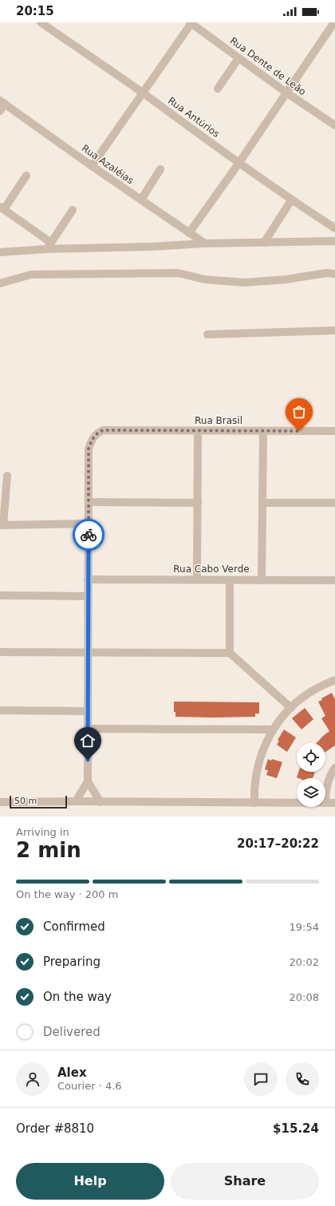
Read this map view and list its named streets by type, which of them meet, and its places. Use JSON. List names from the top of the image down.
{
  "streets": {
    "street": [
      "Rua Dente de Leão",
      "Rua Antúrios",
      "Rua Azaléias",
      "Rua Brasil",
      "Rua Cabo Verde"
    ]
  },
  "scale_bar": "50 m",
  "page": {
    "status": "20:15",
    "scale": "50 m",
    "heading": ["2 min", "Arriving in", "20:17–20:22"],
    "panel": [
      "Alex",
      "Courier · 4.6",
      "Order #8810",
      "$15.24"
    ],
    "bar": "On the way · 200 m",
    "list": [
      ["Confirmed", "19:54"],
      ["Preparing", "20:02"],
      ["On the way", "20:08"],
      "Delivered"
    ],
    "buttons": ["Help", "Share"]
  }
}
